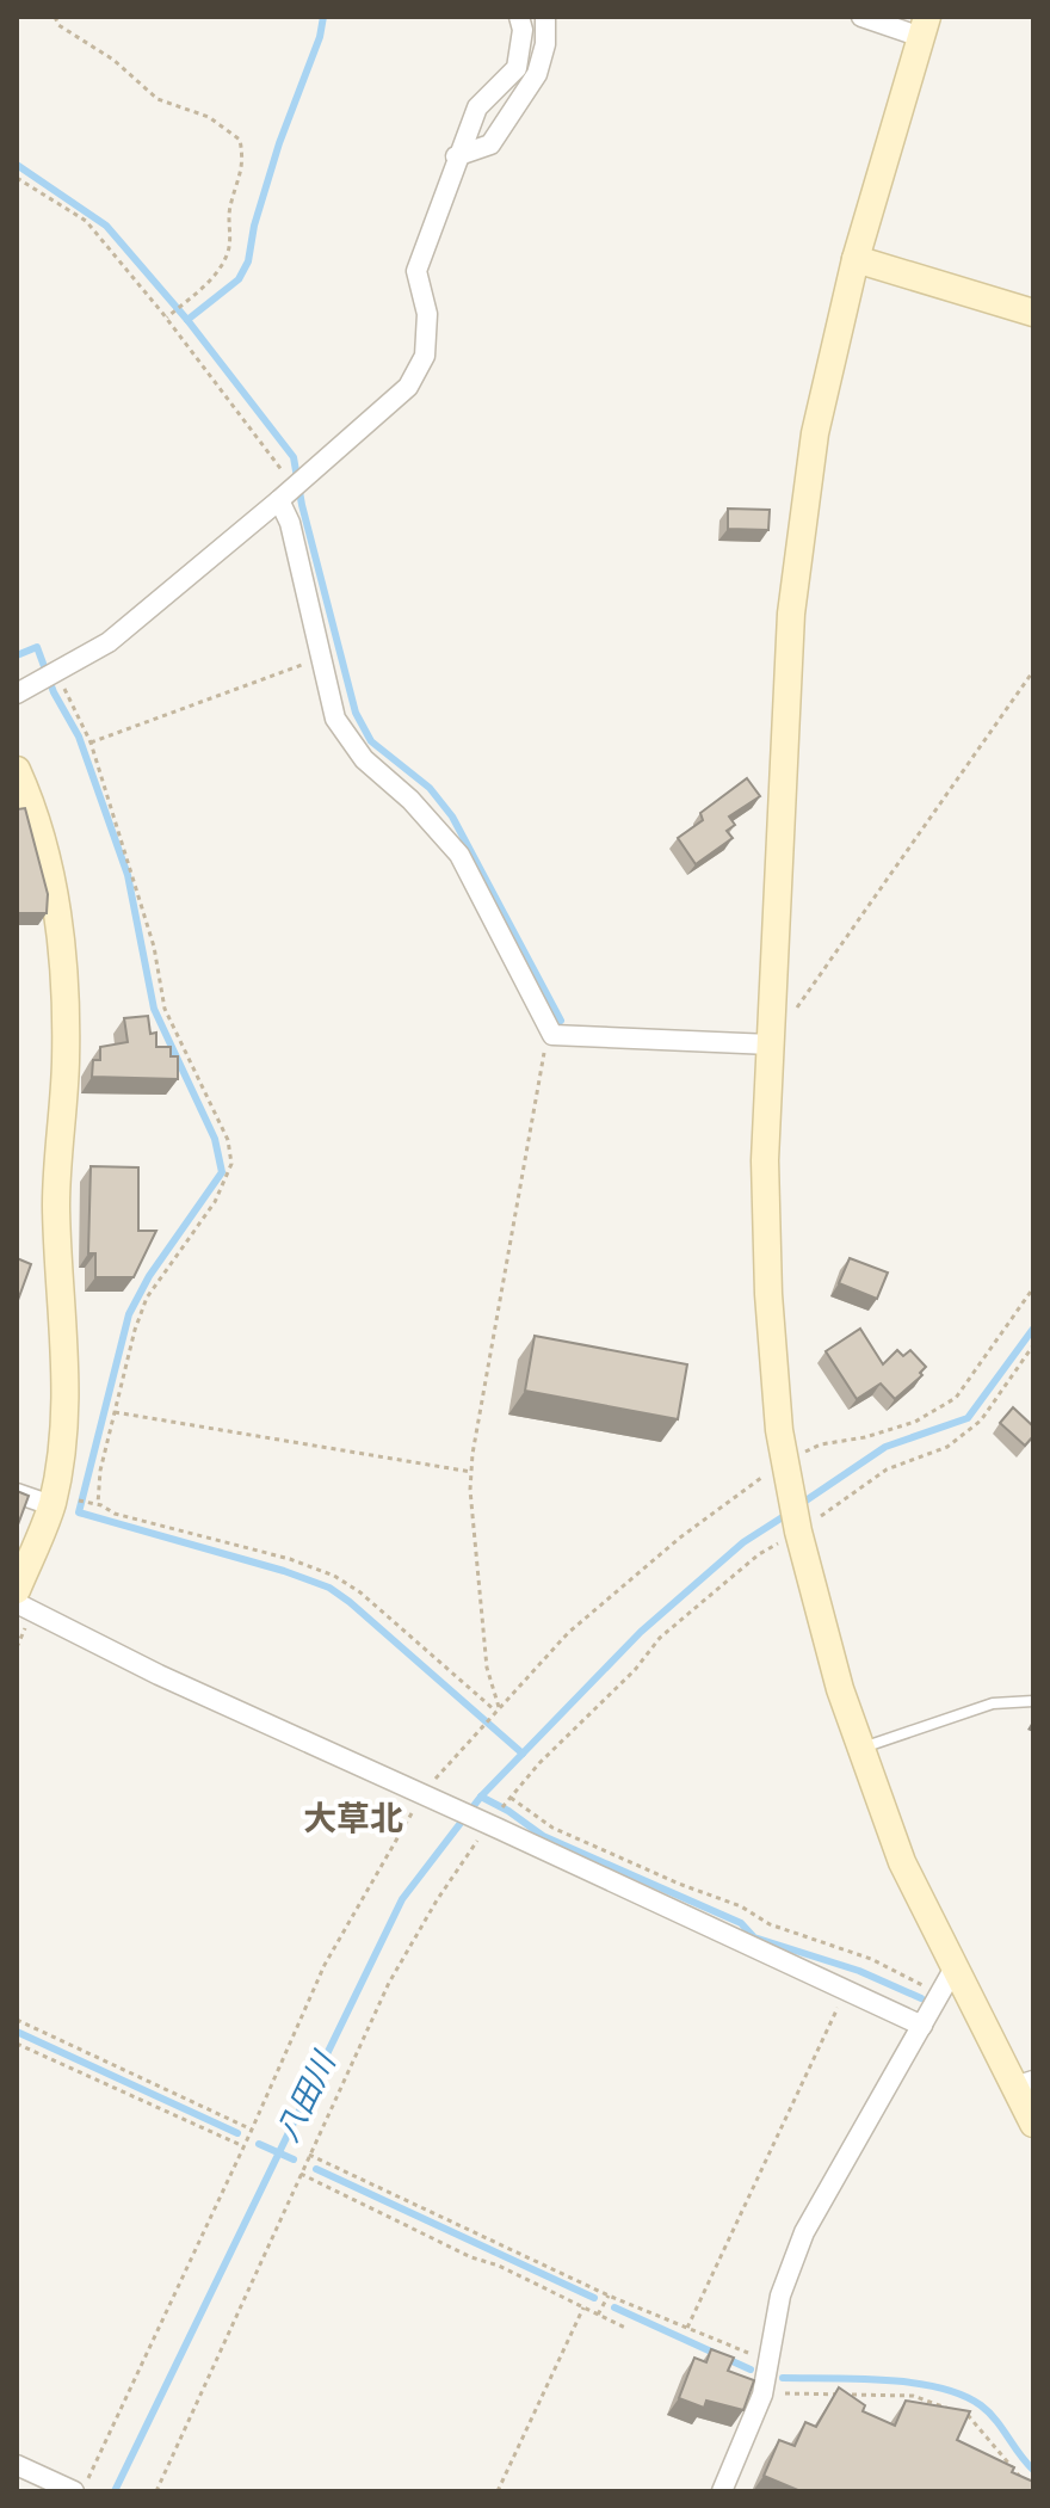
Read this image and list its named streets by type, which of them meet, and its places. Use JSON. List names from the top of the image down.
{
  "districts": ["大草北"],
  "water": ["八田川"]
}
